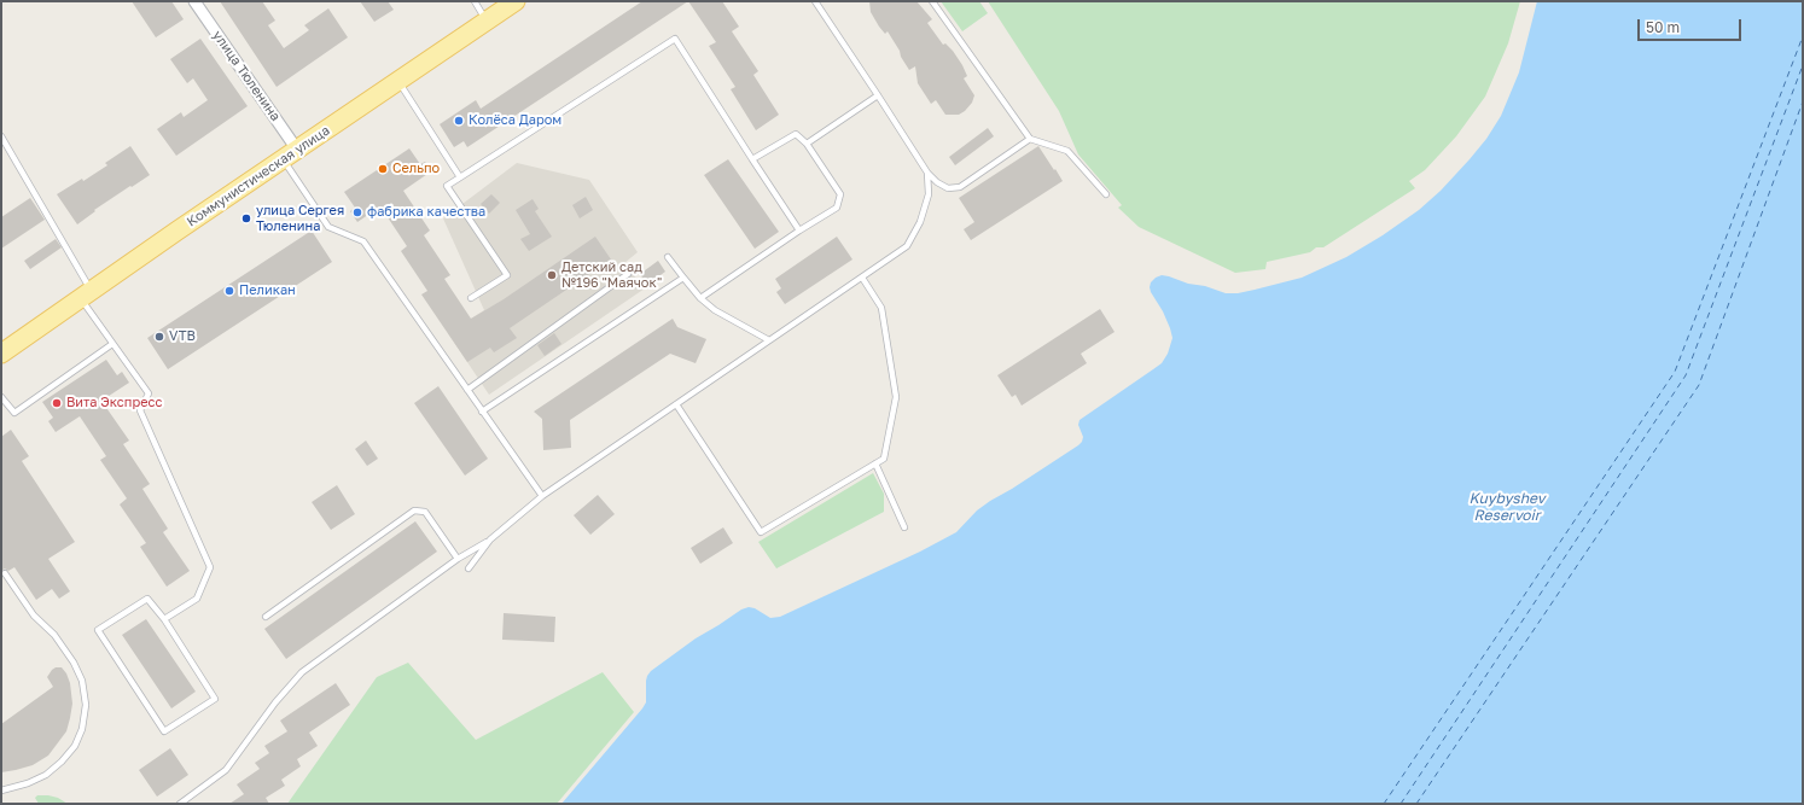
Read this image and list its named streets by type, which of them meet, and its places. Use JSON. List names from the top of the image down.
{
  "streets": {
    "main road": ["Коммунистическая улица"],
    "street": ["улица Тюленина"]
  },
  "crossings": [
    ["улица Тюленина", "Коммунистическая улица"]
  ],
  "water": ["Kuybyshev Reservoir"],
  "places": [
    "Колёса Даром",
    "Сельпо",
    "фабрика качества",
    "улица Сергея Тюленина",
    "Детский сад №196 \"Маячок\"",
    "Пеликан",
    "VTB",
    "Вита Экспресс"
  ],
  "scale_bar": "50 m"
}
